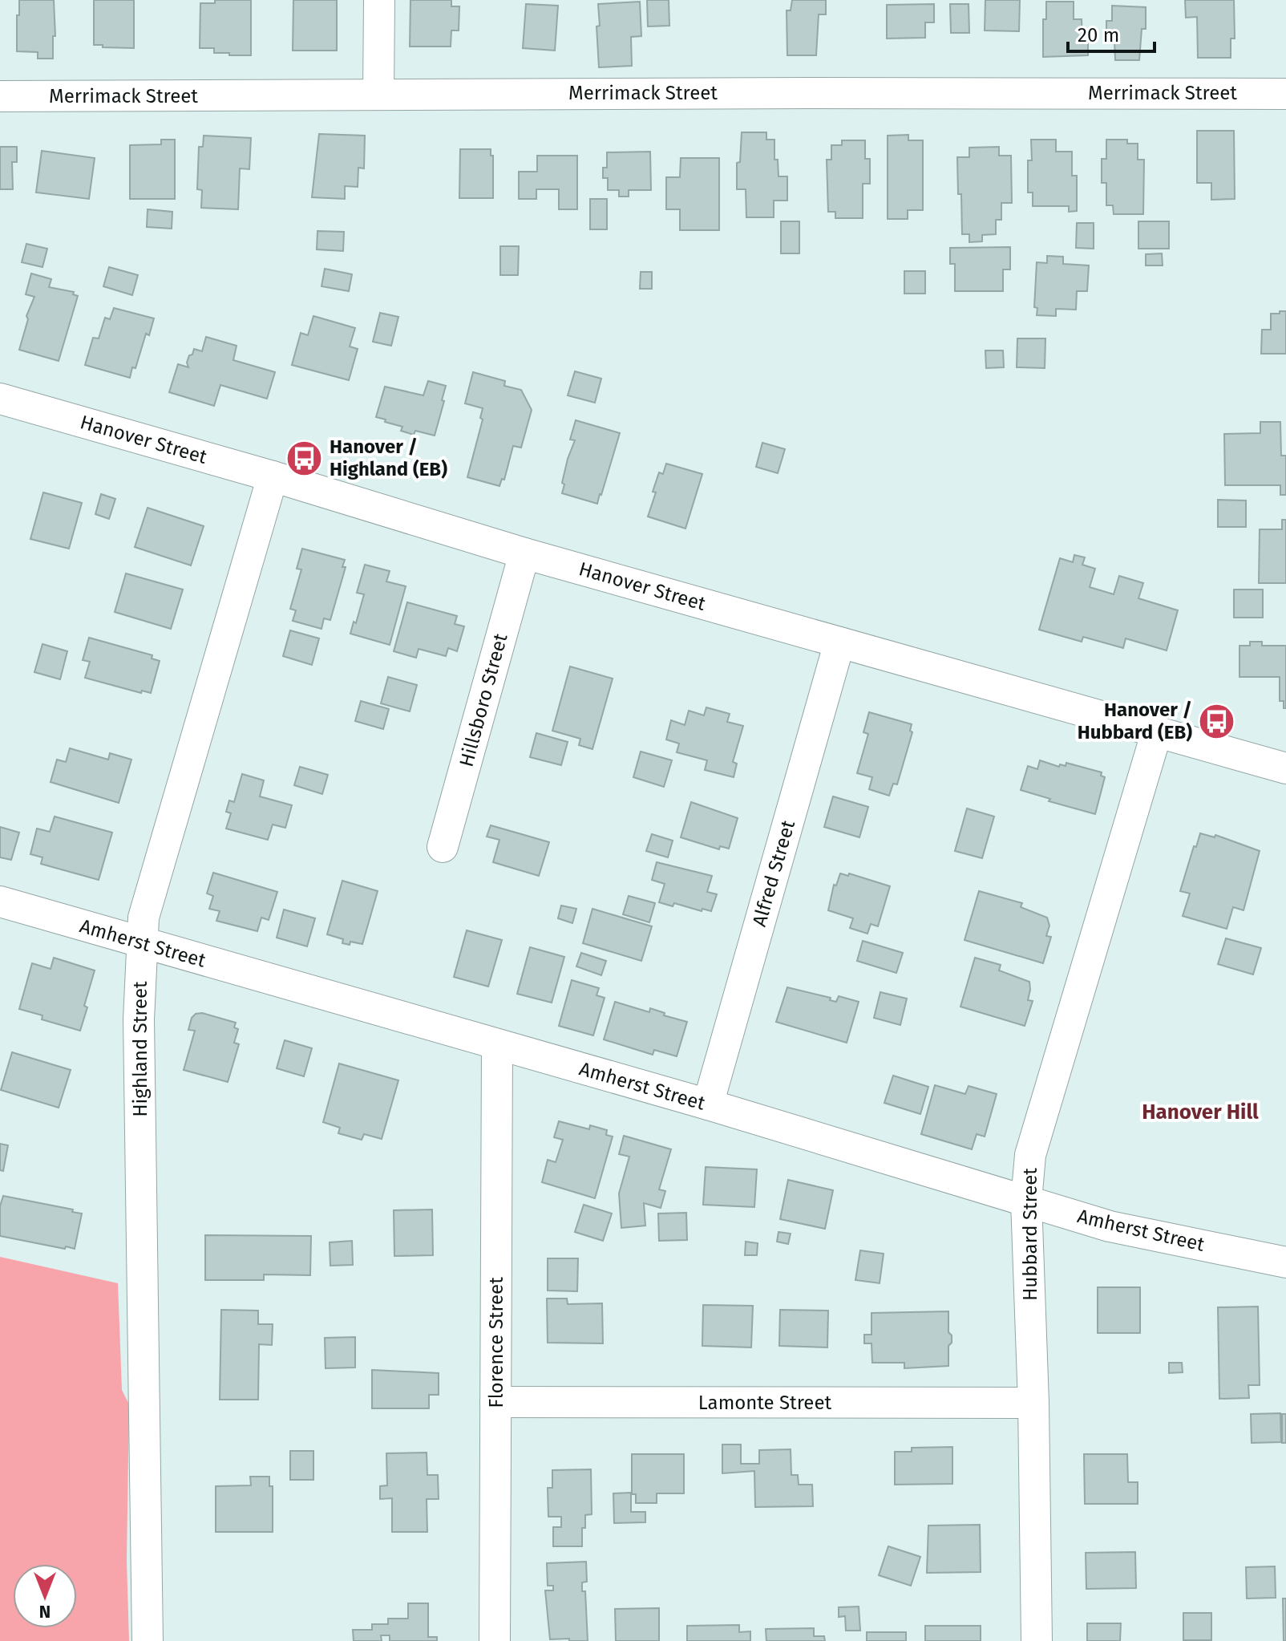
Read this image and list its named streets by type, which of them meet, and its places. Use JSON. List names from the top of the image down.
{
  "streets": {
    "street": [
      "Merrimack Street",
      "Hanover Street",
      "Hillsboro Street",
      "Alfred Street",
      "Amherst Street",
      "Highland Street",
      "Hubbard Street",
      "Florence Street",
      "Lamonte Street"
    ]
  },
  "crossings": [
    ["Hanover Street", "Hillsboro Street"],
    ["Hanover Street", "Alfred Street"],
    ["Hanover Street", "Highland Street"],
    ["Hanover Street", "Hubbard Street"],
    ["Alfred Street", "Amherst Street"],
    ["Amherst Street", "Highland Street"],
    ["Amherst Street", "Hubbard Street"],
    ["Amherst Street", "Florence Street"],
    ["Hubbard Street", "Lamonte Street"],
    ["Florence Street", "Lamonte Street"]
  ],
  "districts": ["Hanover Hill"],
  "places": {
    "bus stop": ["Hanover / Highland (EB)", "Hanover / Hubbard (EB)"]
  },
  "scale_bar": "20 m",
  "north": "bottom"
}
